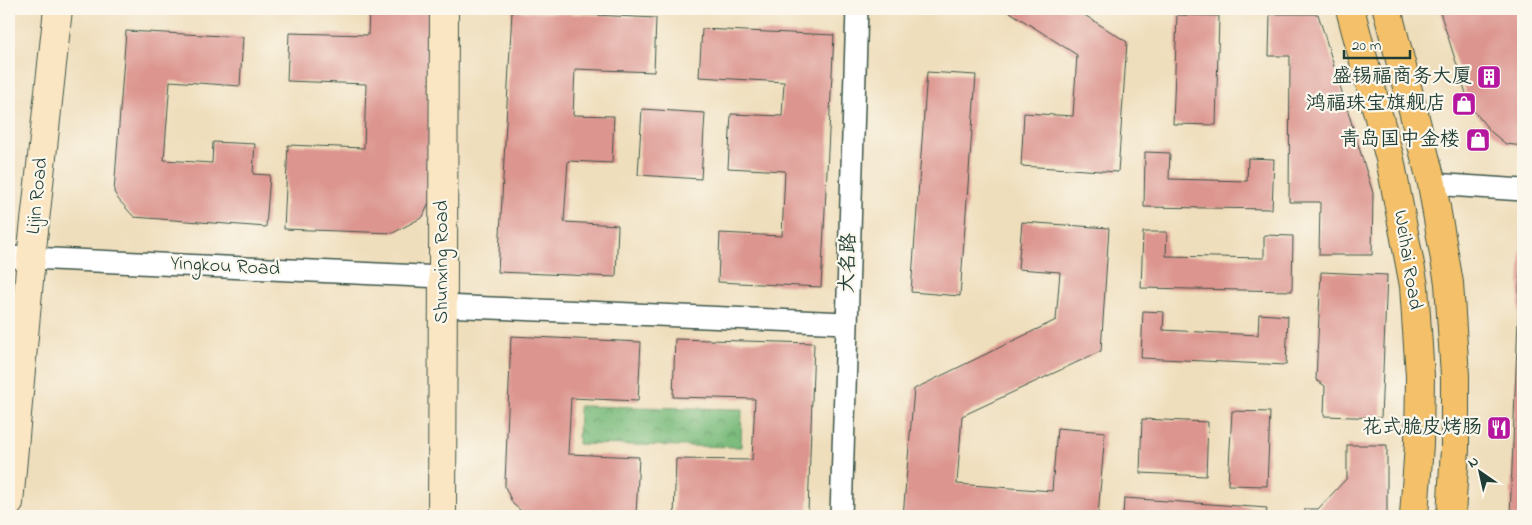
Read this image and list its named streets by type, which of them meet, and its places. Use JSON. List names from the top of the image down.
{
  "streets": {
    "main road": ["Weihai Road"],
    "street": [
      "Lijin Road",
      "Shunxing Road",
      "大名路",
      "Yingkou Road"
    ]
  },
  "crossings": [
    ["Lijin Road", "Yingkou Road"],
    ["Shunxing Road", "Yingkou Road"]
  ],
  "places": {
    "building": ["盛锡福商务大厦"],
    "shop": ["鸿福珠宝旗舰店", "青岛国中金楼"],
    "restaurant": ["花式脆皮烤肠"]
  },
  "scale_bar": "20 m",
  "north": "top left"
}
